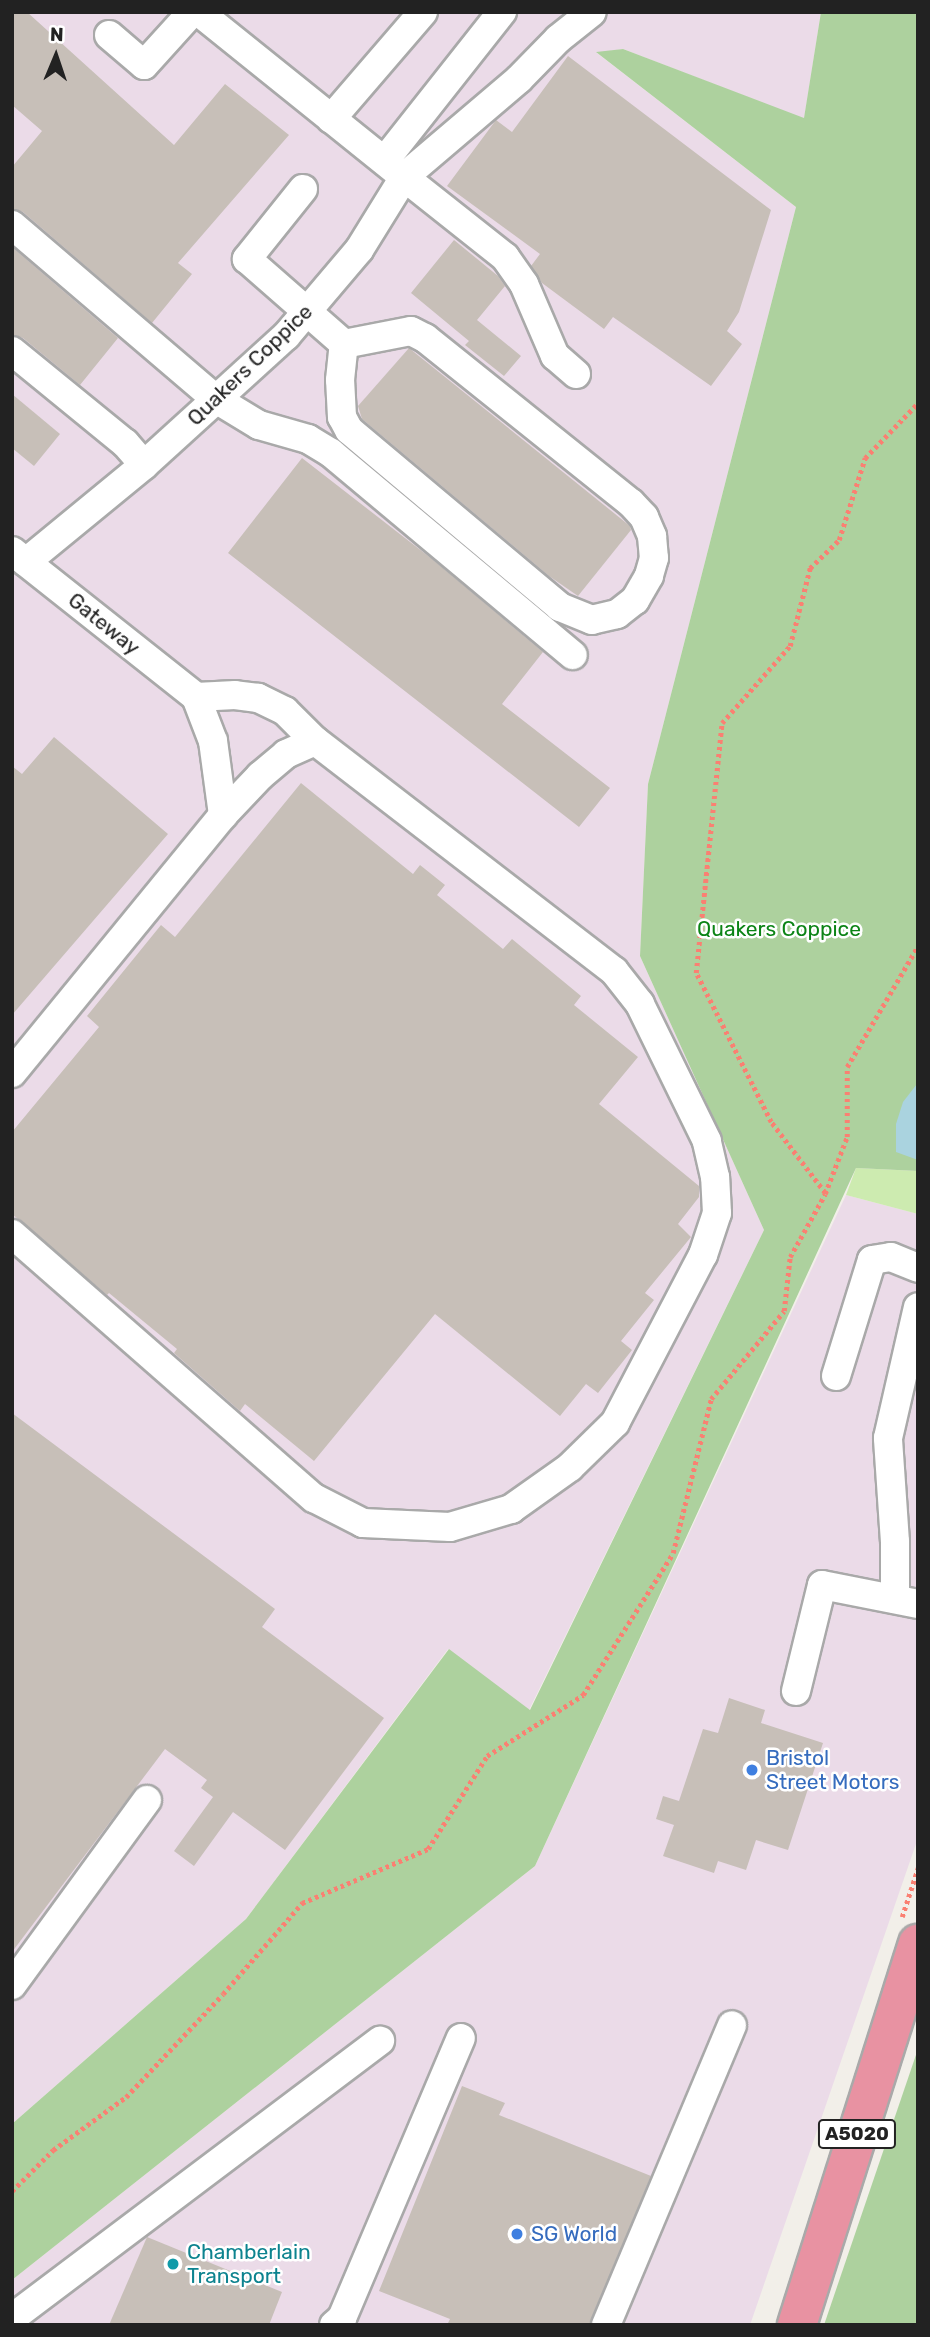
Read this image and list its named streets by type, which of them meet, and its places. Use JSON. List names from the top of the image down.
{
  "streets": {
    "highway": ["A5020"],
    "street": ["Quakers Coppice", "Gateway"]
  },
  "crossings": [
    ["Quakers Coppice", "Gateway"]
  ],
  "parks": ["Quakers Coppice"],
  "places": ["Bristol Street Motors", "SG World", "Chamberlain Transport"],
  "north": "top"
}
